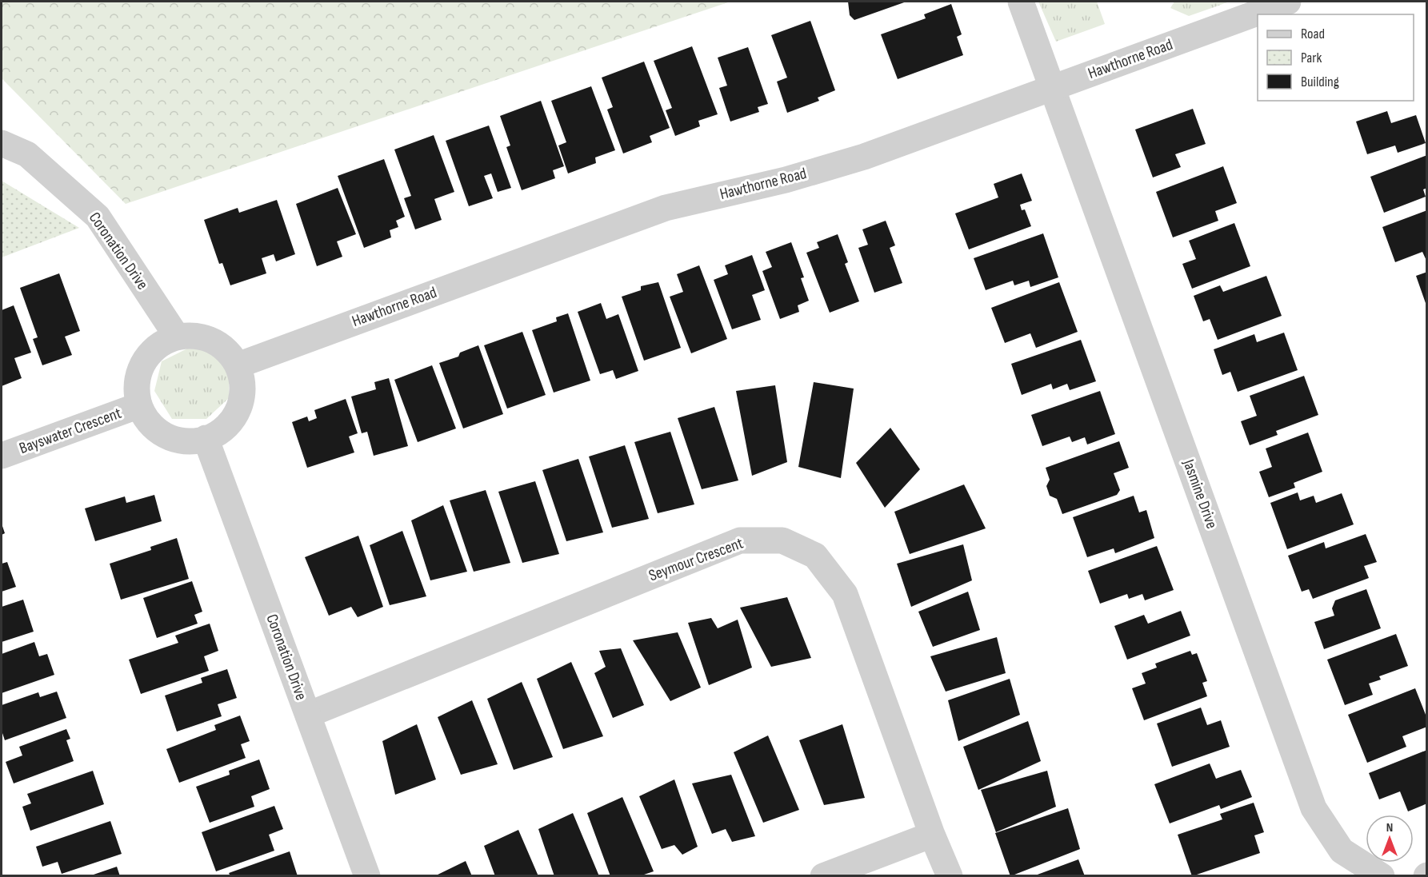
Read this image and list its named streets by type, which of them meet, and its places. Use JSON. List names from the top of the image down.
{
  "streets": {
    "street": [
      "Hawthorne Road",
      "Coronation Drive",
      "Bayswater Crescent",
      "Jasmine Drive",
      "Seymour Crescent"
    ]
  },
  "crossings": [
    ["Hawthorne Road", "Coronation Drive"],
    ["Hawthorne Road", "Bayswater Crescent"],
    ["Hawthorne Road", "Jasmine Drive"],
    ["Coronation Drive", "Bayswater Crescent"],
    ["Coronation Drive", "Seymour Crescent"]
  ],
  "legend": ["Road", "Park", "Building"],
  "north": "top"
}
